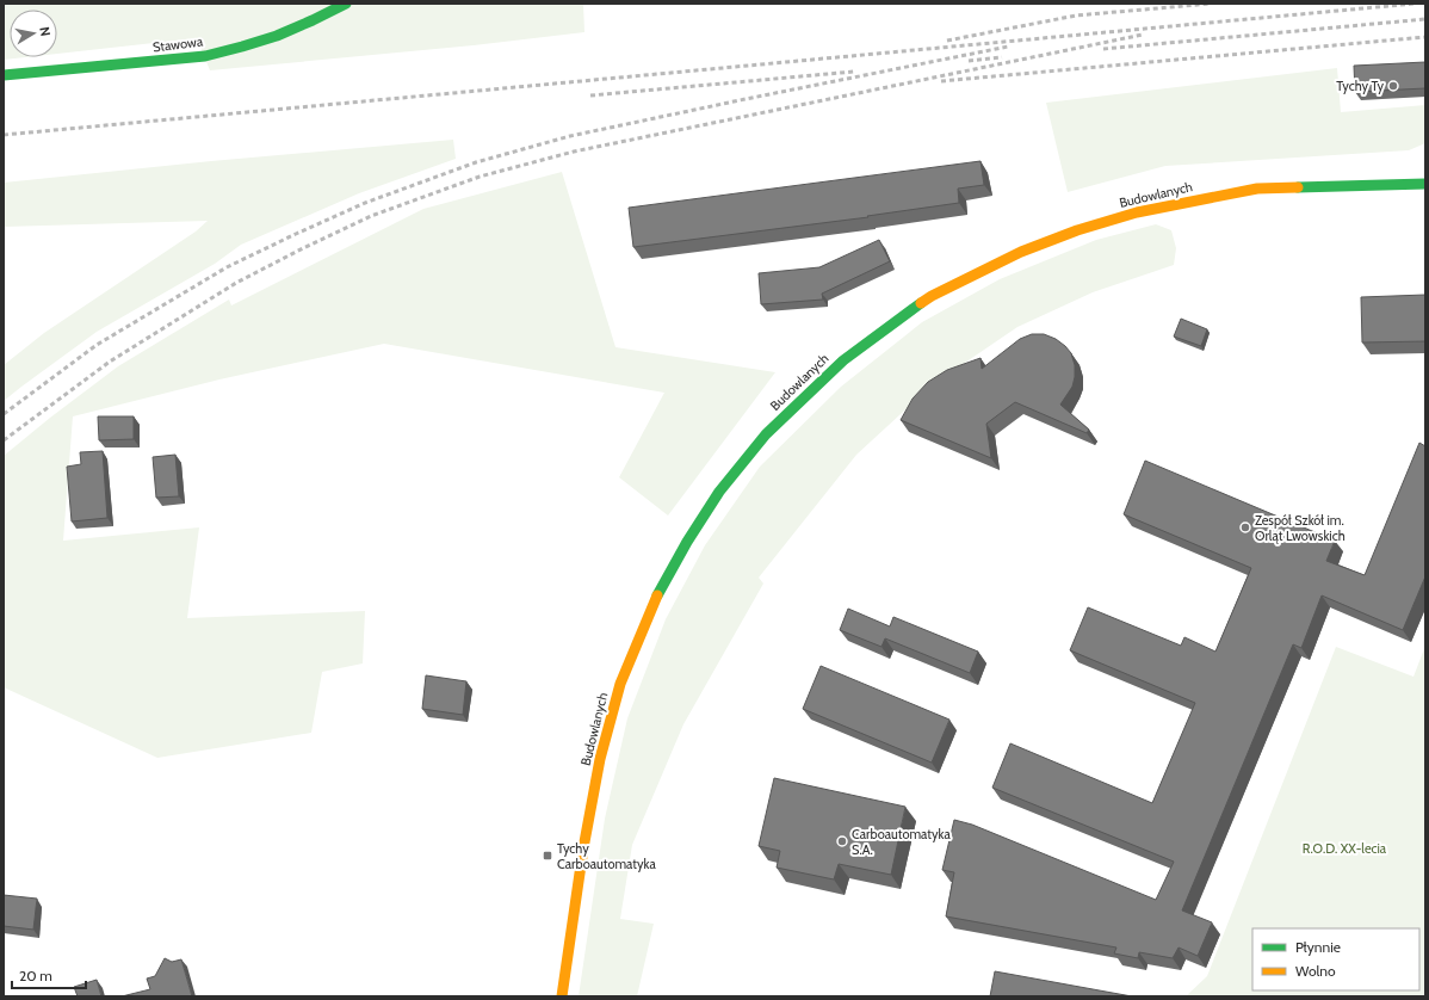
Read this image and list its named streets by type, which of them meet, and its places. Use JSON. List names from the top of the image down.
{
  "streets": {
    "street": ["Stawowa", "Budowlanych"]
  },
  "parks": ["R.O.D. XX-lecia"],
  "places": {
    "other": ["Tychy Ty", "Zespół Szkół im. Orląt Lwowskich", "Carboautomatyka S.A."],
    "transit": ["Tychy Carboautomatyka"]
  },
  "legend": ["Płynnie", "Wolno"],
  "scale_bar": "20 m",
  "north": "right"
}
